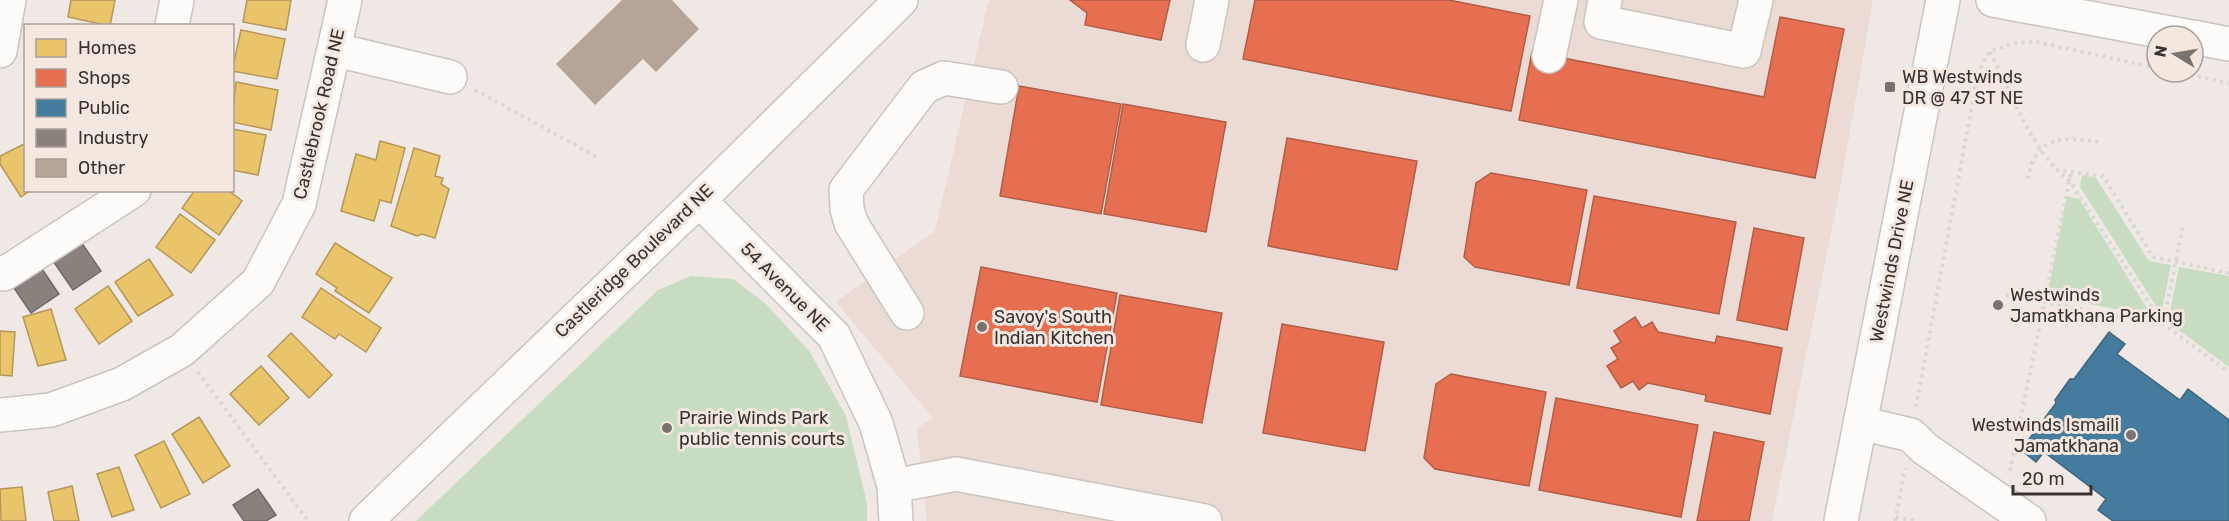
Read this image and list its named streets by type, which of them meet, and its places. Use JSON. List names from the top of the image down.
{
  "streets": {
    "street": [
      "Castlebrook Road NE",
      "Castleridge Boulevard NE",
      "Westwinds Drive NE",
      "54 Avenue NE"
    ]
  },
  "crossings": [
    ["Castleridge Boulevard NE", "54 Avenue NE"]
  ],
  "places": {
    "transit": ["WB Westwinds DR @ 47 ST NE"],
    "other": [
      "Westwinds Jamatkhana Parking",
      "Savoy's South Indian Kitchen",
      "Prairie Winds Park public tennis courts",
      "Westwinds Ismaili Jamatkhana"
    ]
  },
  "legend": [
    "Homes",
    "Shops",
    "Public",
    "Industry",
    "Other"
  ],
  "scale_bar": "20 m",
  "north": "left"
}
